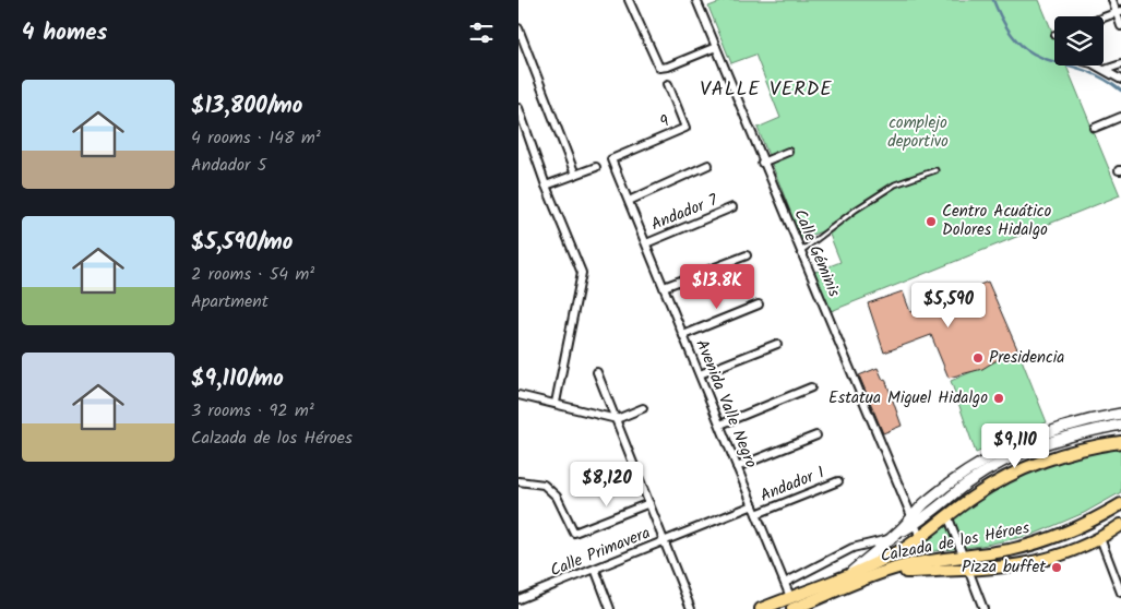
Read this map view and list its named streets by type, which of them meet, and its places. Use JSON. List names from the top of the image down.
{
  "streets": {
    "main road": ["Calzada de los Héroes"],
    "street": [
      "9",
      "Andador 7",
      "Calle Géminis",
      "Avenida Valle Negro",
      "Andador 1",
      "Calle Primavera"
    ]
  },
  "crossings": [
    ["9", "Avenida Valle Negro"],
    ["Andador 7", "Avenida Valle Negro"],
    ["Calle Géminis", "Calzada de los Héroes"],
    ["Avenida Valle Negro", "Andador 1"],
    ["Avenida Valle Negro", "Calzada de los Héroes"],
    ["Avenida Valle Negro", "Calle Primavera"]
  ],
  "districts": ["VALLE VERDE"],
  "parks": ["complejo deportivo"],
  "places": [
    "Centro Acuático Dolores Hidalgo",
    "Presidencia",
    "Estatua Miguel Hidalgo",
    "Pizza buffet"
  ],
  "page": {
    "heading": "4 homes",
    "list": [
      {
        "name": "$13,800/mo",
        "note": "4 rooms · 148 m² · Andador 5"
      },
      {
        "name": "$5,590/mo",
        "note": "2 rooms · 54 m² · Apartment"
      },
      {
        "name": "$9,110/mo",
        "note": "3 rooms · 92 m² · Calzada de los Héroes"
      }
    ],
    "price": [
      "$13.8K",
      "$5,590",
      "$9,110",
      "$8,120"
    ]
  }
}
